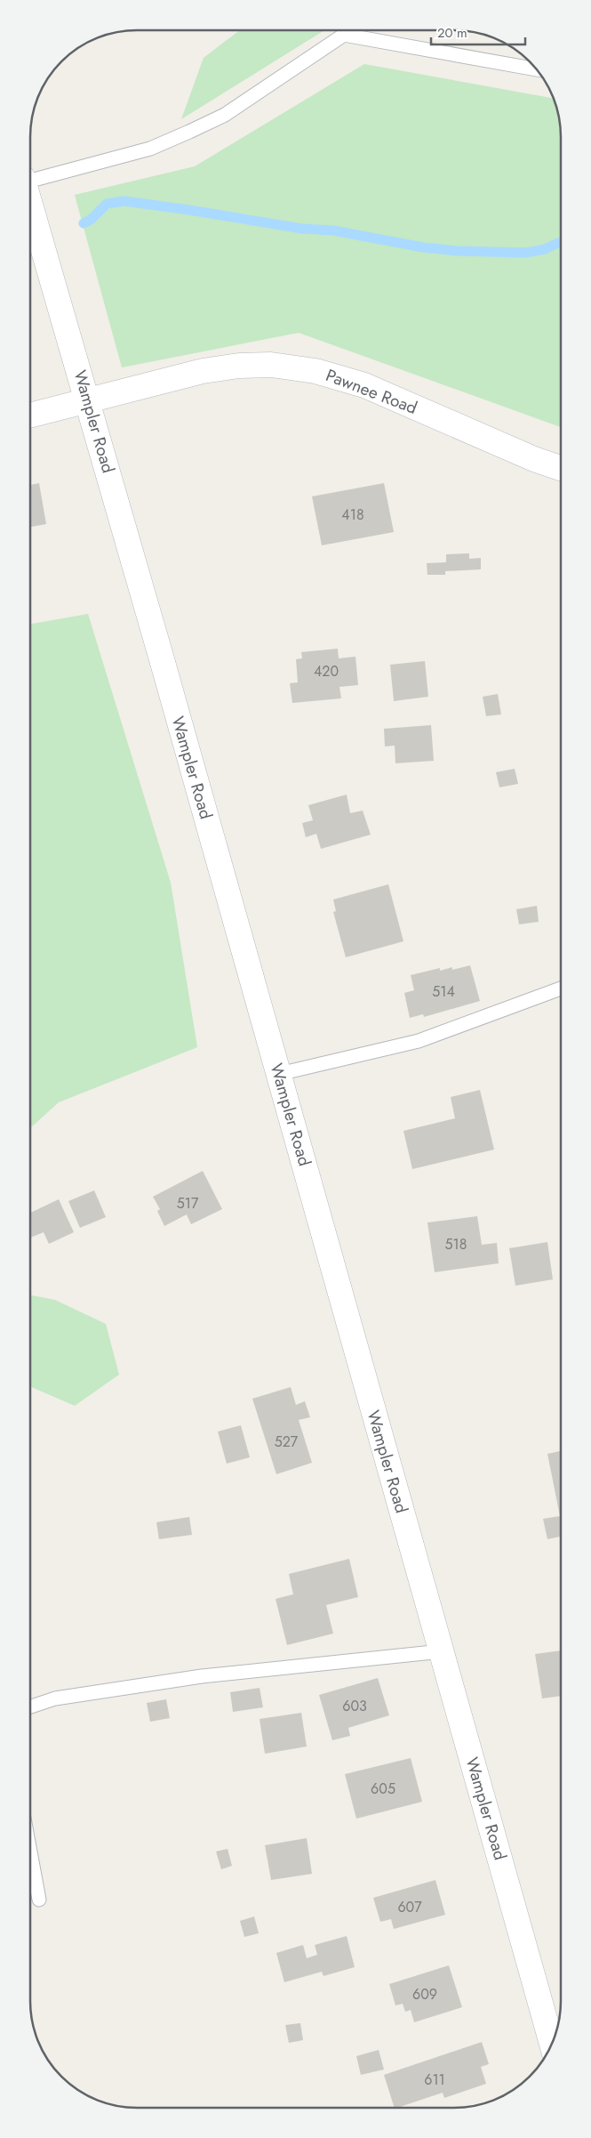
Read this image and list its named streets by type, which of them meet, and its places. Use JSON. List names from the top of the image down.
{
  "streets": {
    "street": ["Pawnee Road", "Wampler Road"]
  },
  "crossings": [
    ["Pawnee Road", "Wampler Road"]
  ],
  "house_numbers": [
    "418",
    "420",
    "514",
    "517",
    "518",
    "527",
    "603",
    "605",
    "607",
    "609",
    "611"
  ],
  "scale_bar": "20 m"
}
